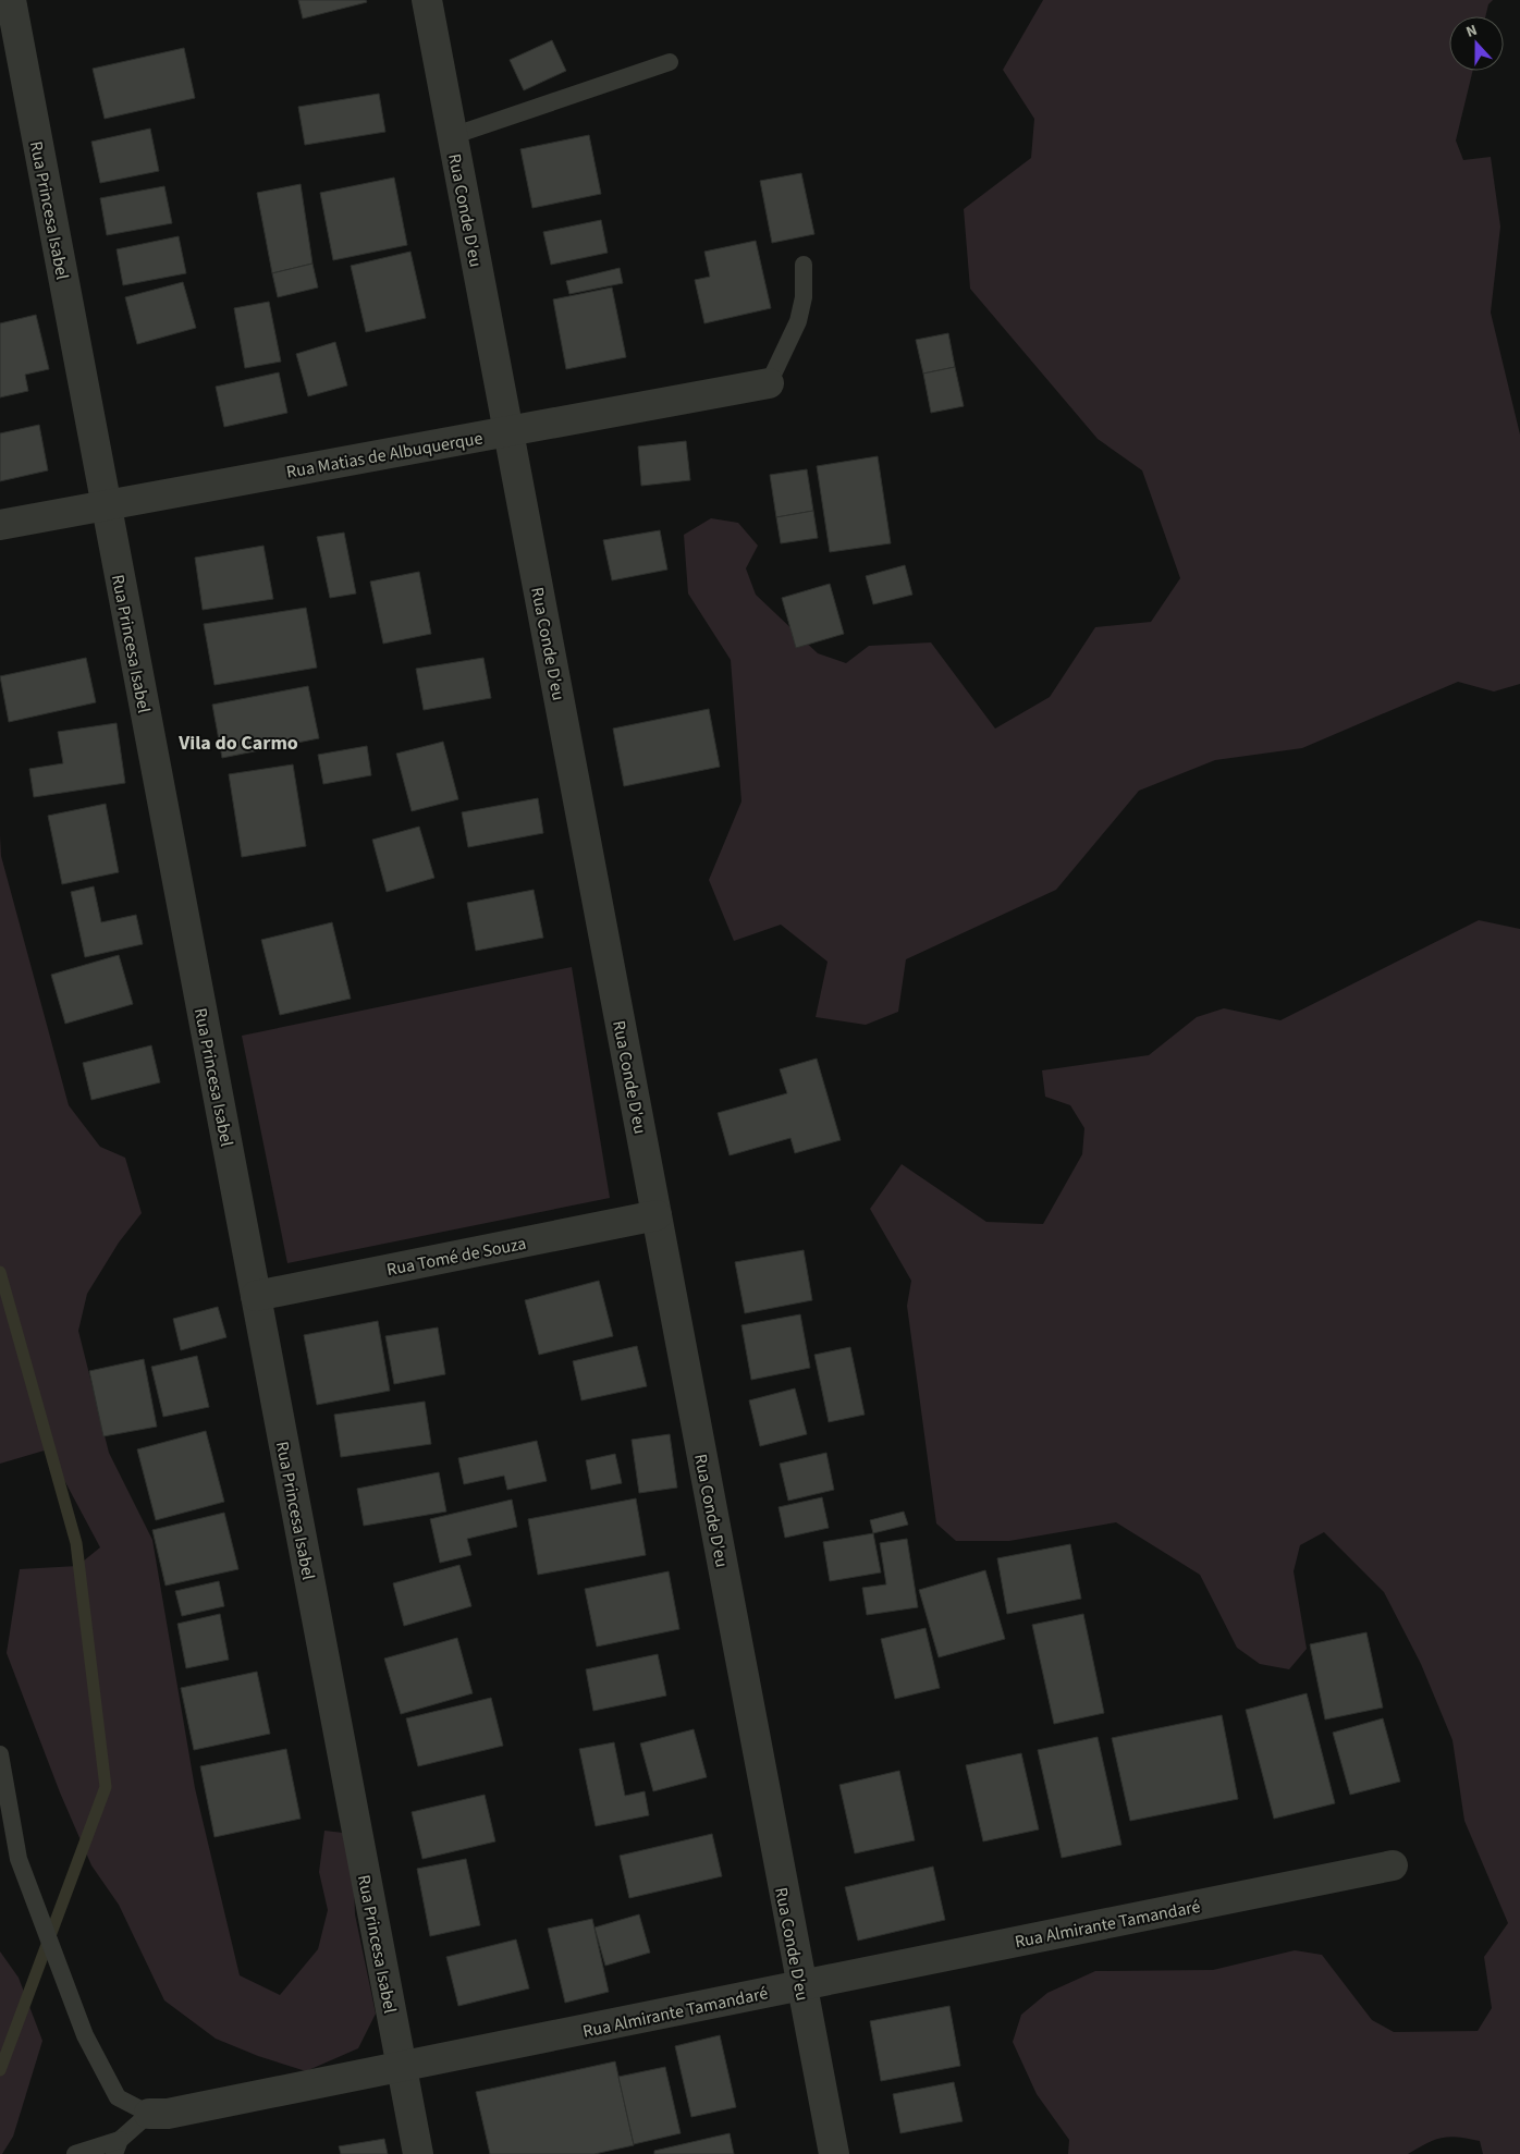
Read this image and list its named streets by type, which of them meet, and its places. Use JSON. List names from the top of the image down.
{
  "streets": {
    "street": [
      "Rua Princesa Isabel",
      "Rua Conde D'eu",
      "Rua Matias de Albuquerque",
      "Rua Tomé de Souza",
      "Rua Almirante Tamandaré"
    ]
  },
  "crossings": [
    ["Rua Princesa Isabel", "Rua Matias de Albuquerque"],
    ["Rua Princesa Isabel", "Rua Tomé de Souza"],
    ["Rua Princesa Isabel", "Rua Almirante Tamandaré"],
    ["Rua Conde D'eu", "Rua Matias de Albuquerque"],
    ["Rua Conde D'eu", "Rua Tomé de Souza"],
    ["Rua Conde D'eu", "Rua Almirante Tamandaré"]
  ],
  "districts": ["Vila do Carmo"],
  "north": "top"
}
